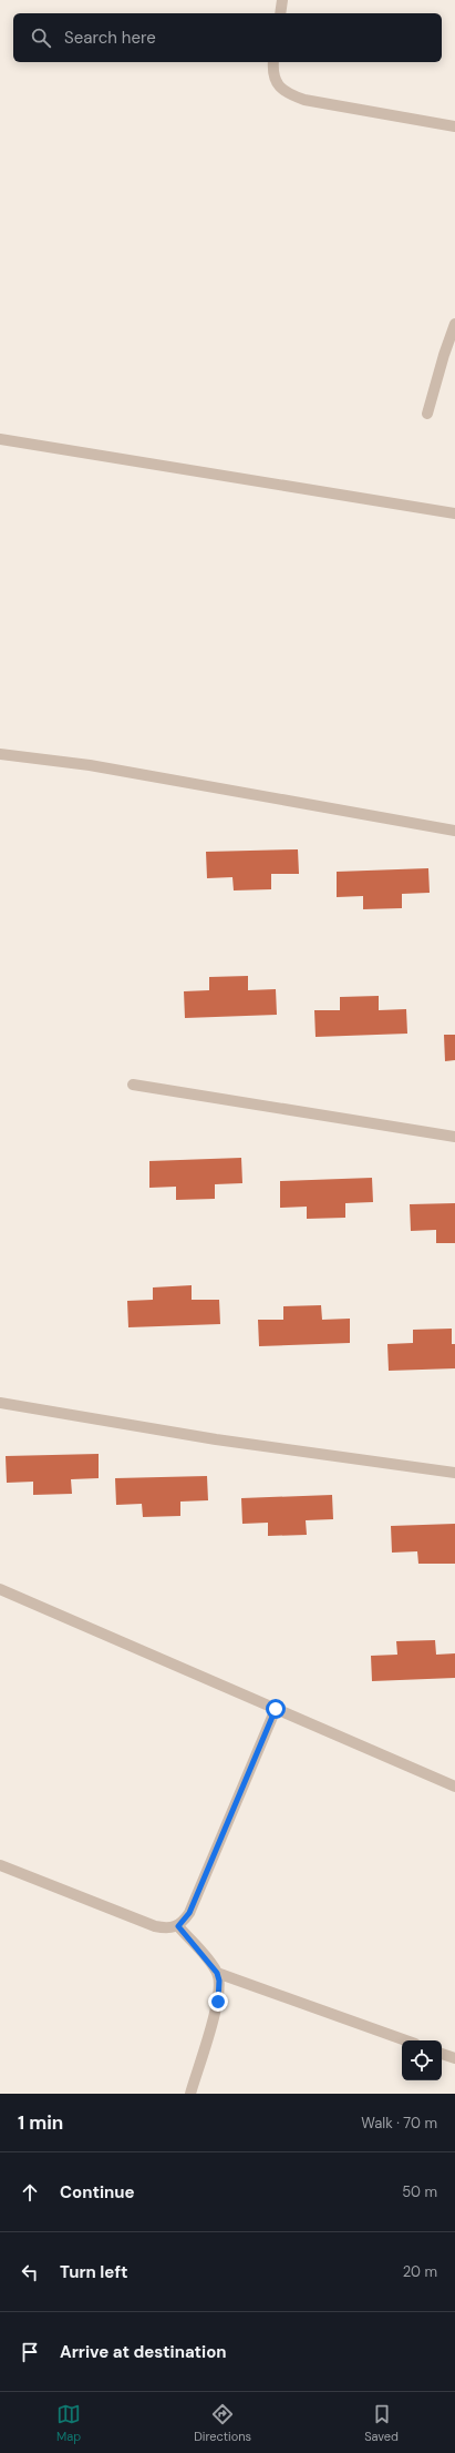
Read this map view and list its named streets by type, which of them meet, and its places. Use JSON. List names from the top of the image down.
{
  "page": {
    "search": "Search here",
    "heading": ["1 min", "Walk · 70 m"],
    "list": [
      ["Continue", "50 m"],
      ["Turn left", "20 m"],
      "Arrive at destination"
    ],
    "nav": ["Map", "Directions", "Saved"]
  }
}
